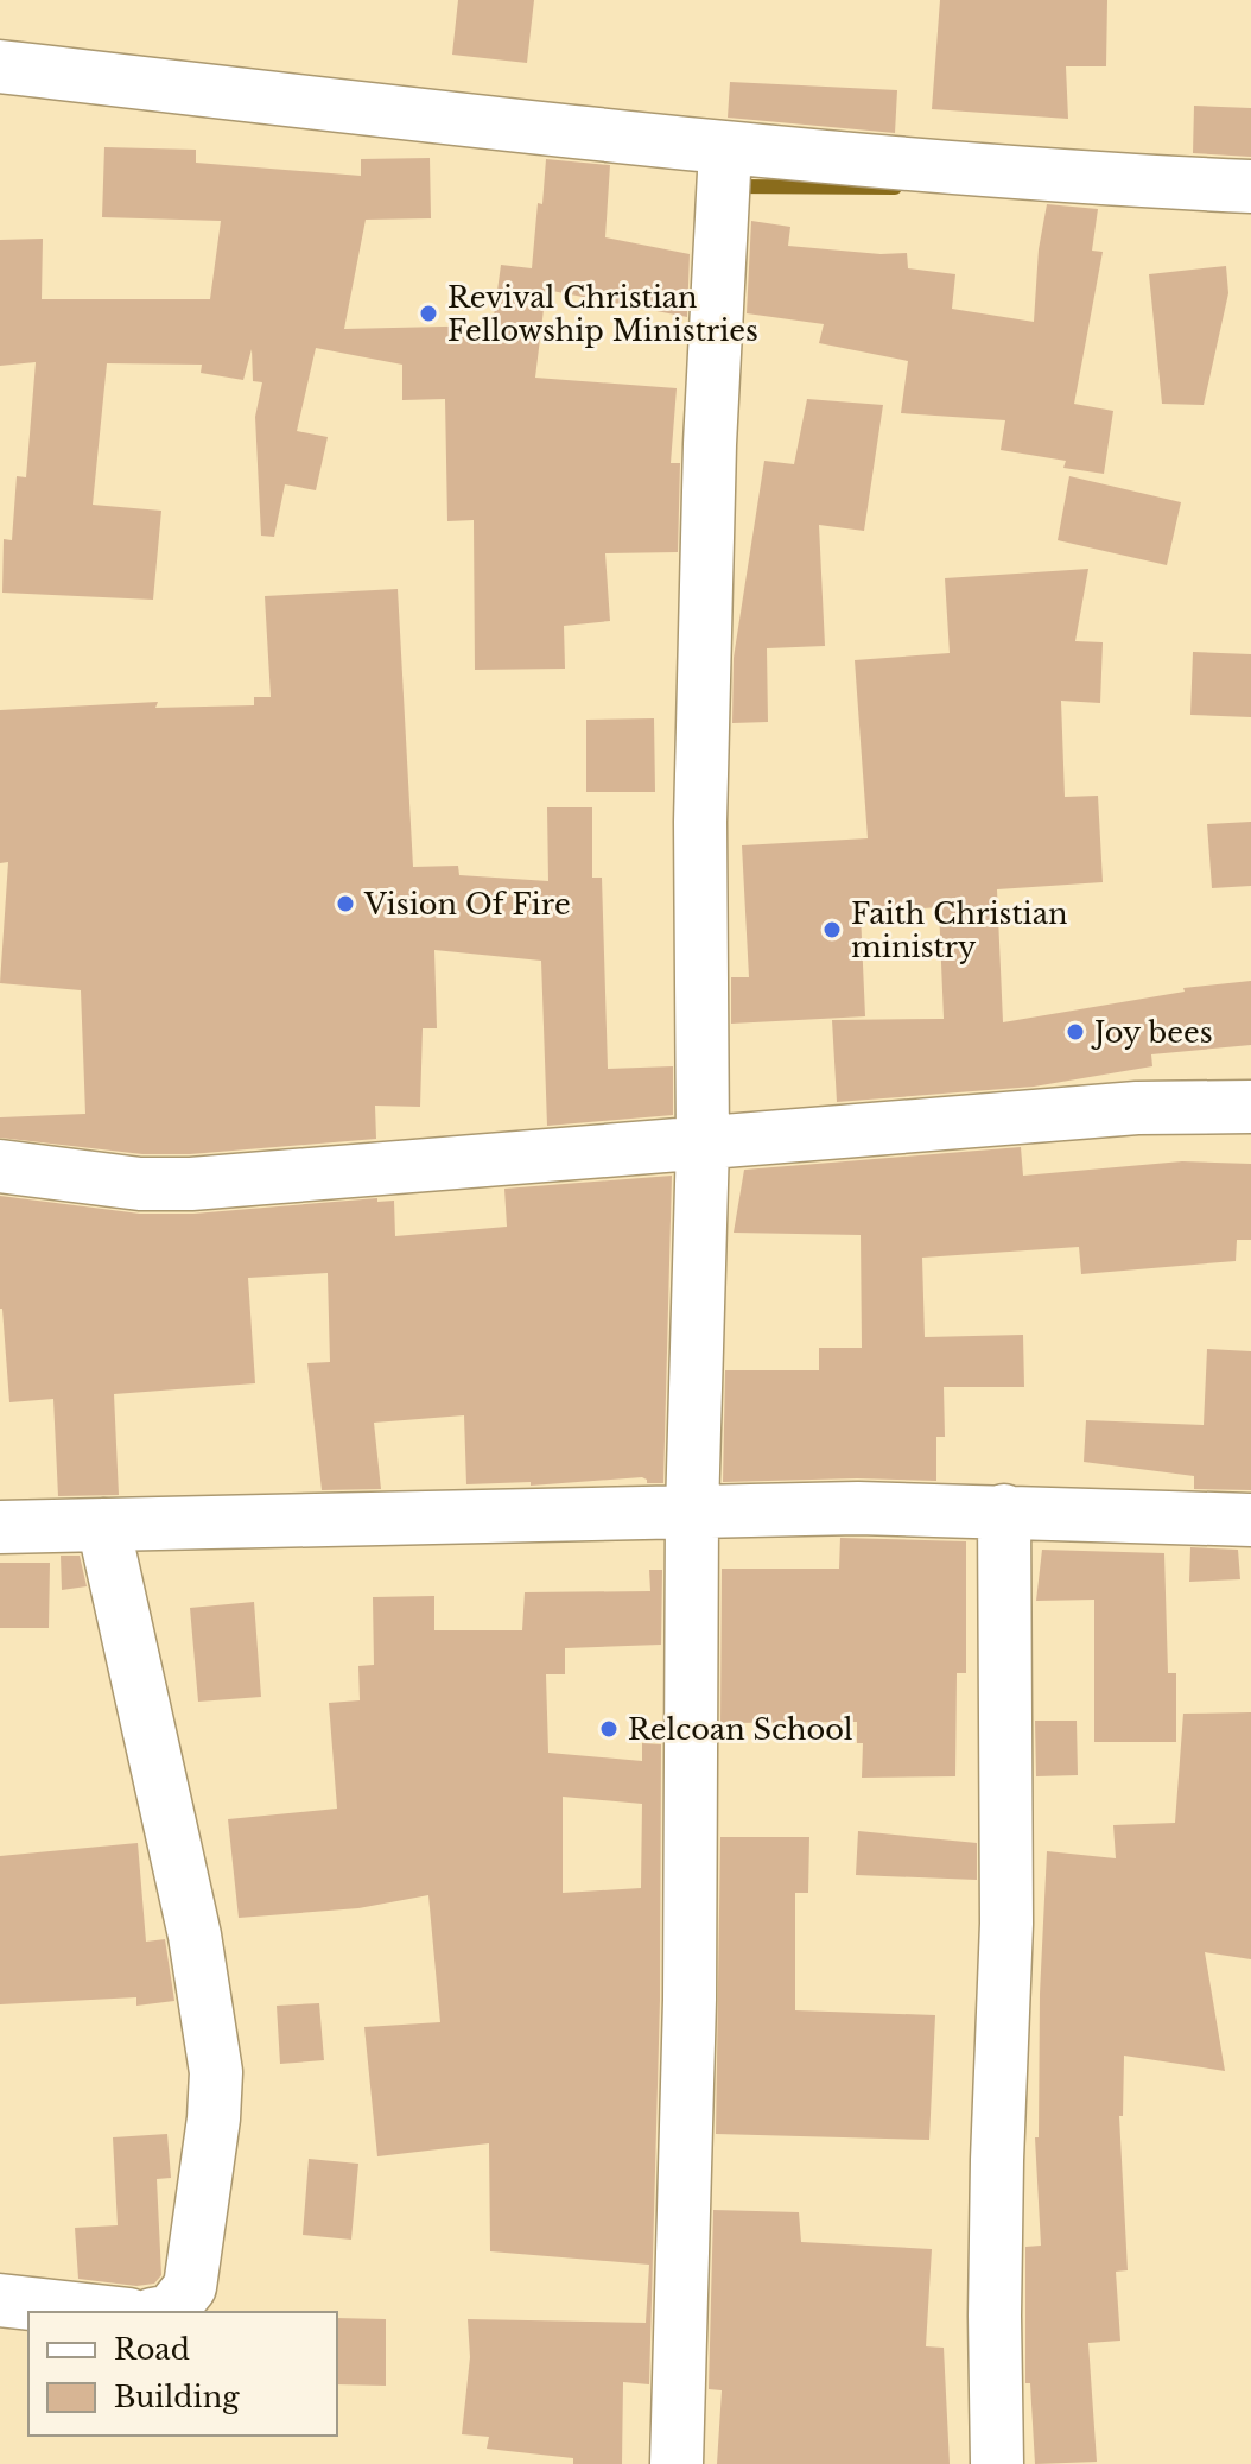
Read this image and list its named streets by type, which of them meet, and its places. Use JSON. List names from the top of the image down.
{
  "places": [
    "Revival Christian Fellowship Ministries",
    "Vision Of Fire",
    "Faith Christian ministry",
    "Joy bees",
    "Relcoan School"
  ],
  "legend": ["Road", "Building"]
}
